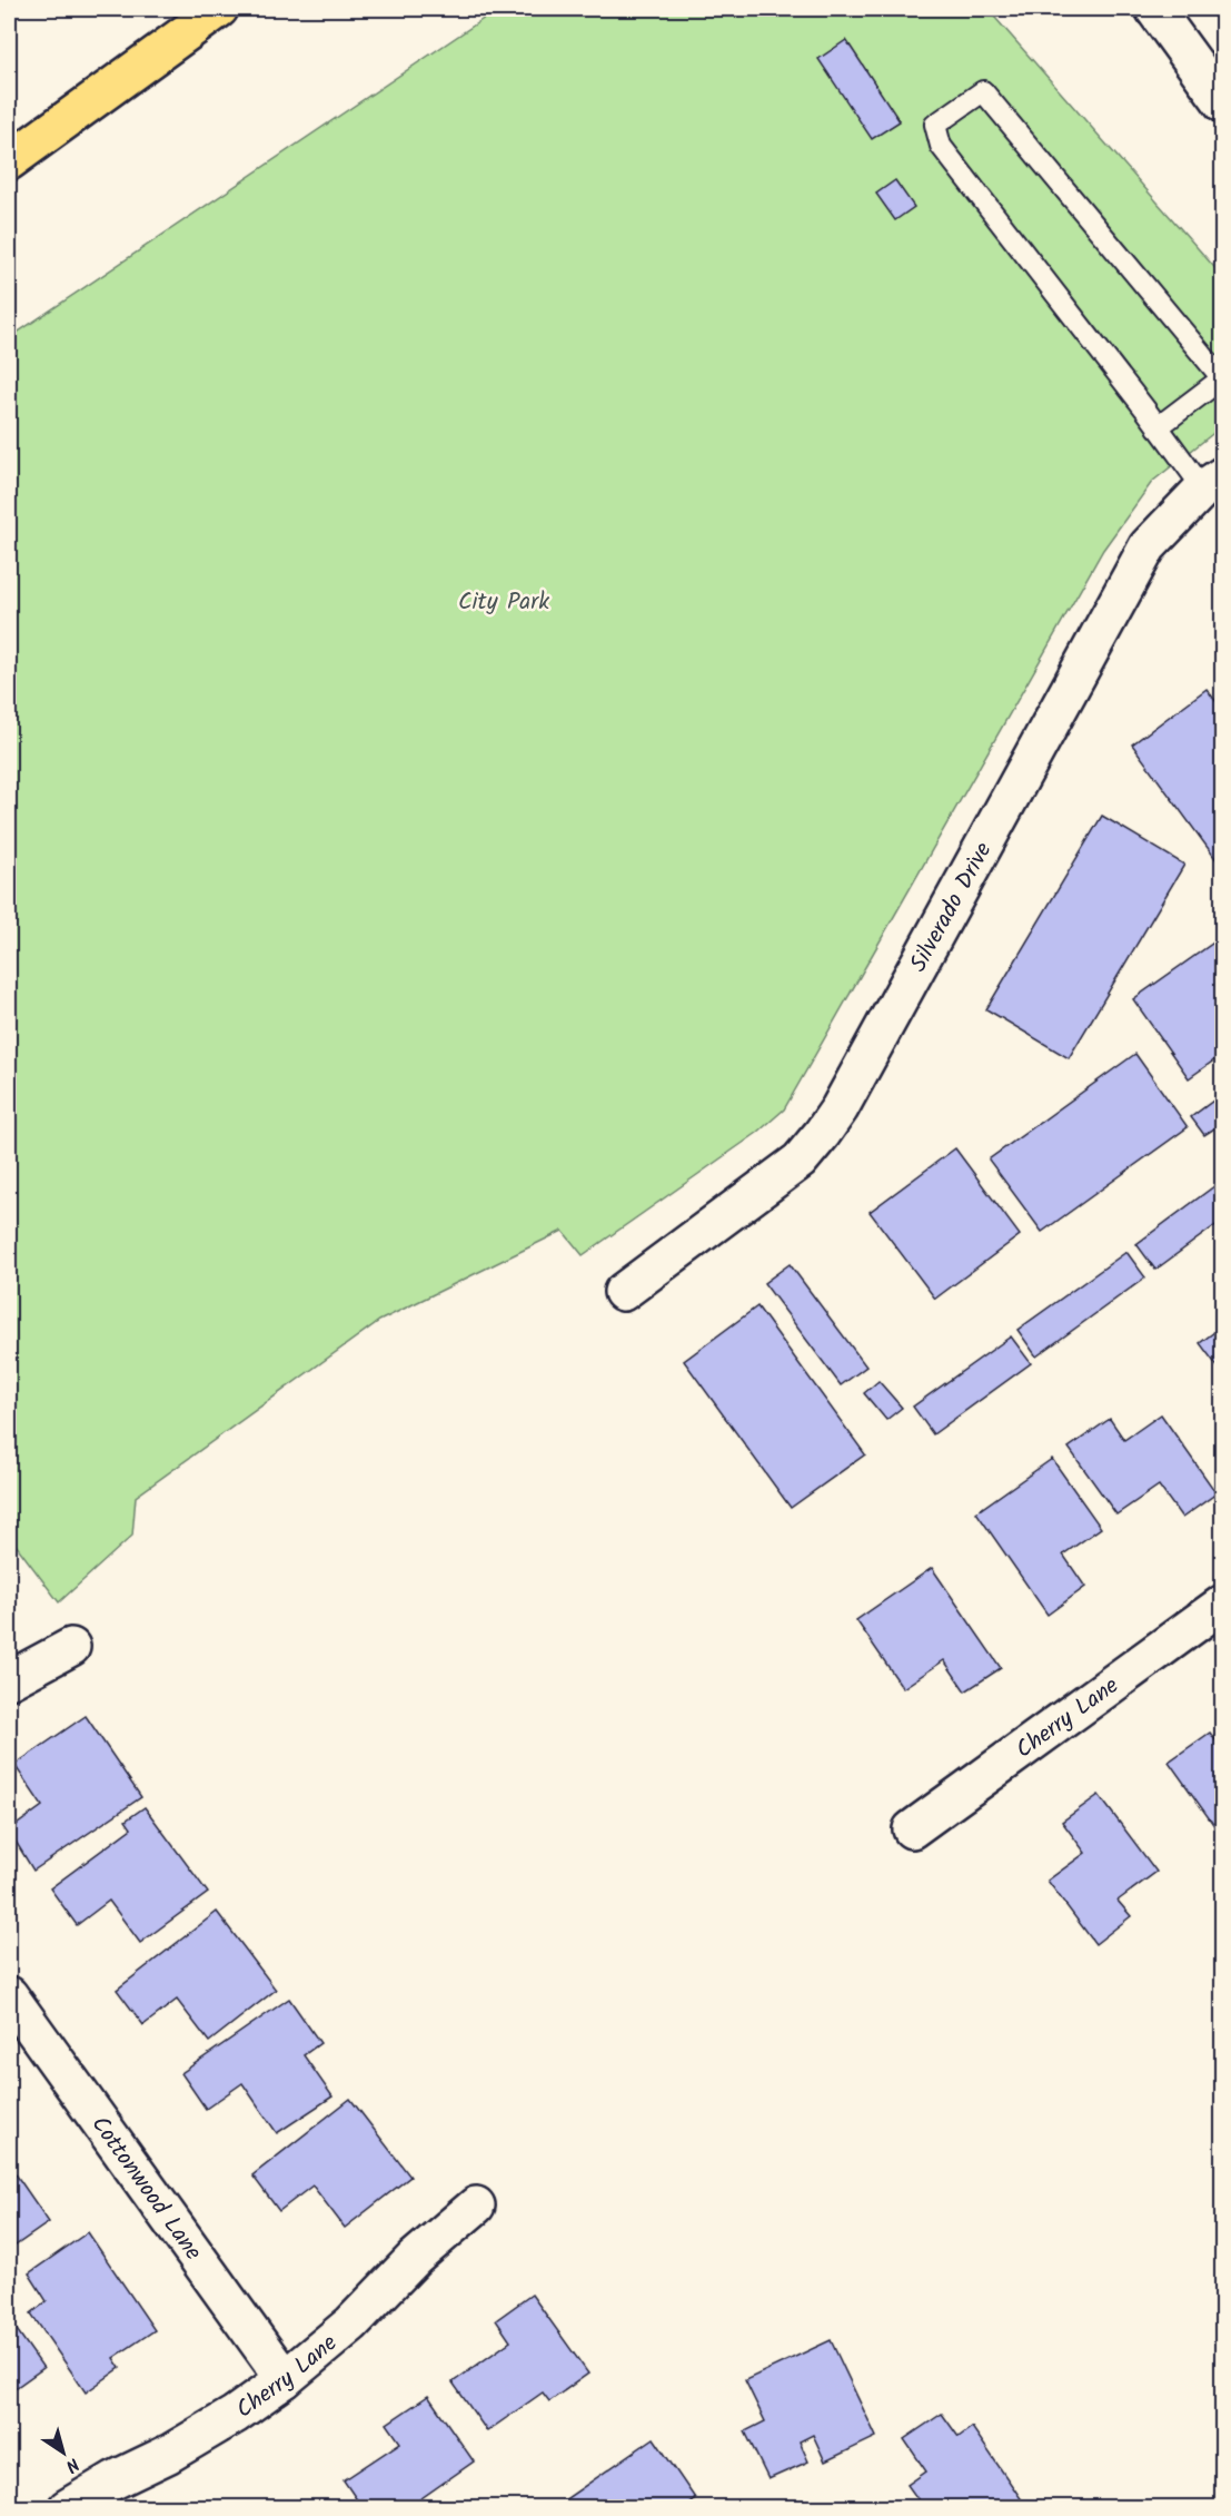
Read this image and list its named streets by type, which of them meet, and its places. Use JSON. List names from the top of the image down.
{
  "streets": {
    "street": ["Silverado Drive", "Cherry Lane", "Cottonwood Lane"]
  },
  "crossings": [
    ["Cherry Lane", "Cottonwood Lane"]
  ],
  "parks": ["City Park"],
  "north": "bottom right"
}
